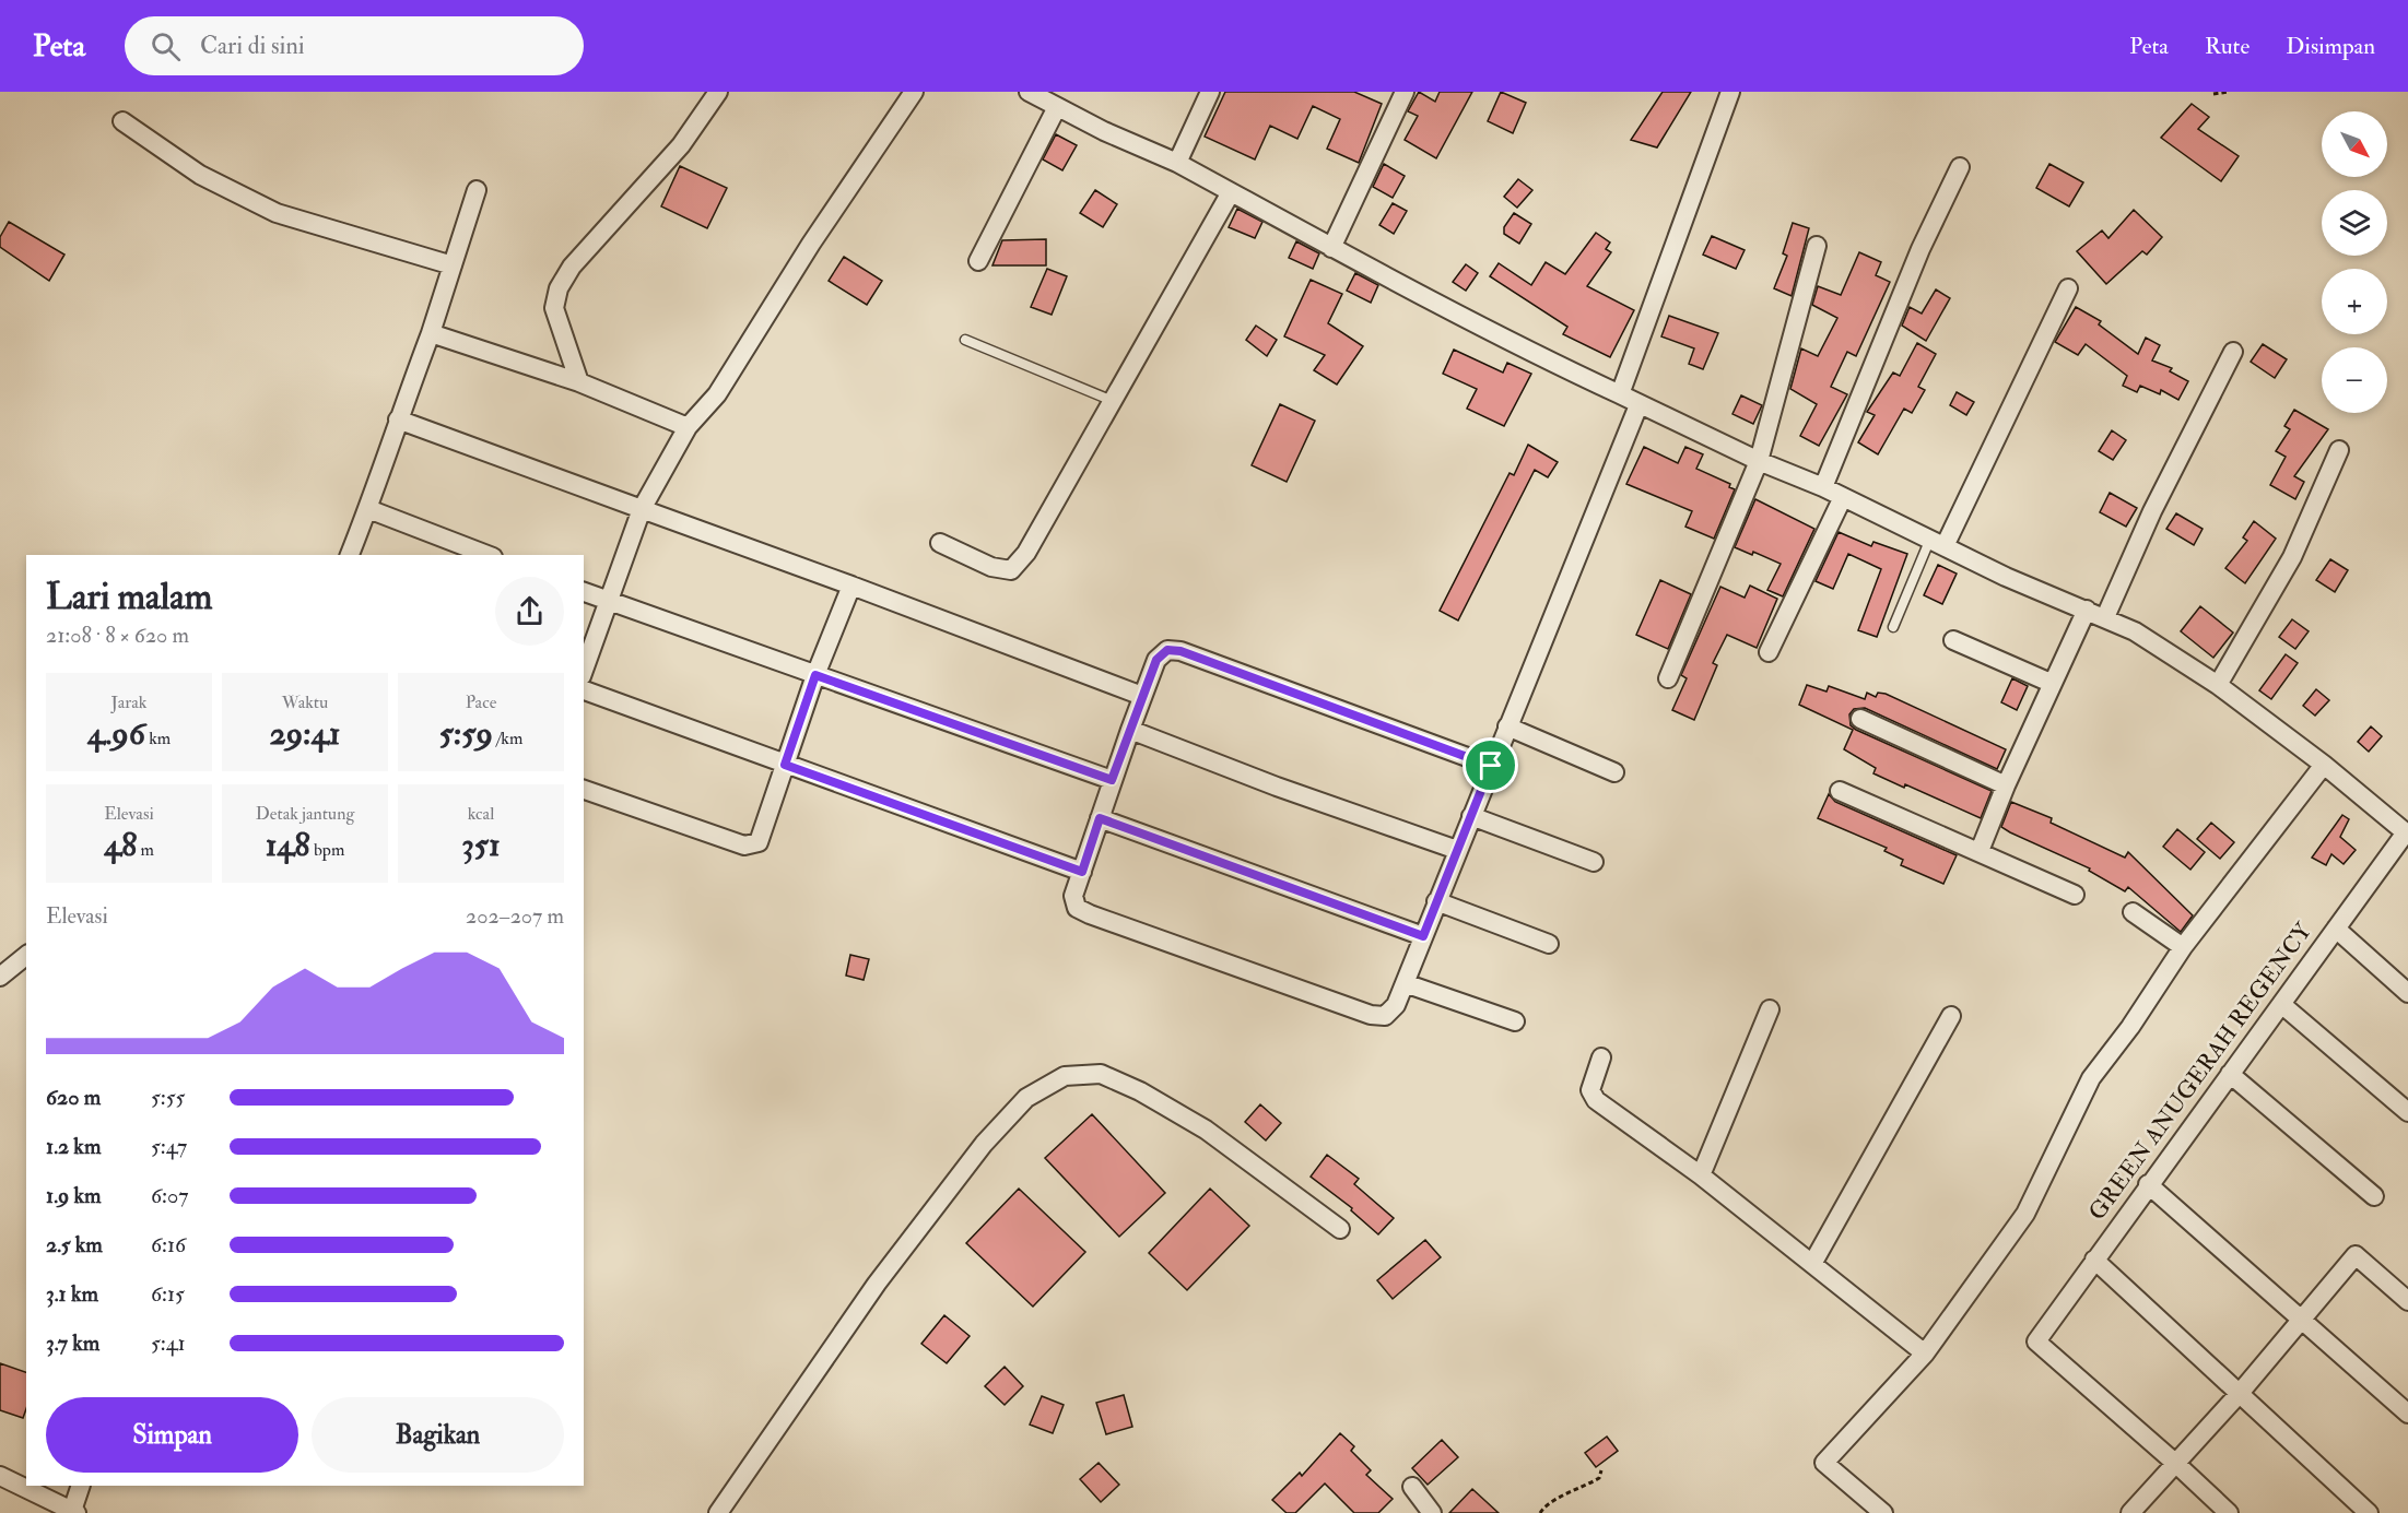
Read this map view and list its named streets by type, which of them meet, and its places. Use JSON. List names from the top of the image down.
{
  "streets": {
    "street": ["GREEN ANUGERAH REGENCY"]
  },
  "north": "bottom right",
  "page": {
    "header": "Peta",
    "search": "Cari di sini",
    "nav": ["Peta", "Rute", "Disimpan"],
    "map_buttons": ["+", "−"],
    "heading": ["Lari malam", "21:08 · 8 × 620 m"],
    "stats": [
      ["Jarak", "4.96 km"],
      ["Waktu", "29:41"],
      ["Pace", "5:59 /km"],
      ["Elevasi", "48 m"],
      ["Detak jantung", "148 bpm"],
      ["kcal", "351"]
    ],
    "chart": ["Elevasi", "202–207 m"],
    "list": [
      {
        "name": "620 m",
        "note": "5:55"
      },
      {
        "name": "1.2 km",
        "note": "5:47"
      },
      {
        "name": "1.9 km",
        "note": "6:07"
      },
      {
        "name": "2.5 km",
        "note": "6:16"
      },
      {
        "name": "3.1 km",
        "note": "6:15"
      },
      {
        "name": "3.7 km",
        "note": "5:41"
      }
    ],
    "buttons": ["Simpan", "Bagikan"]
  }
}
